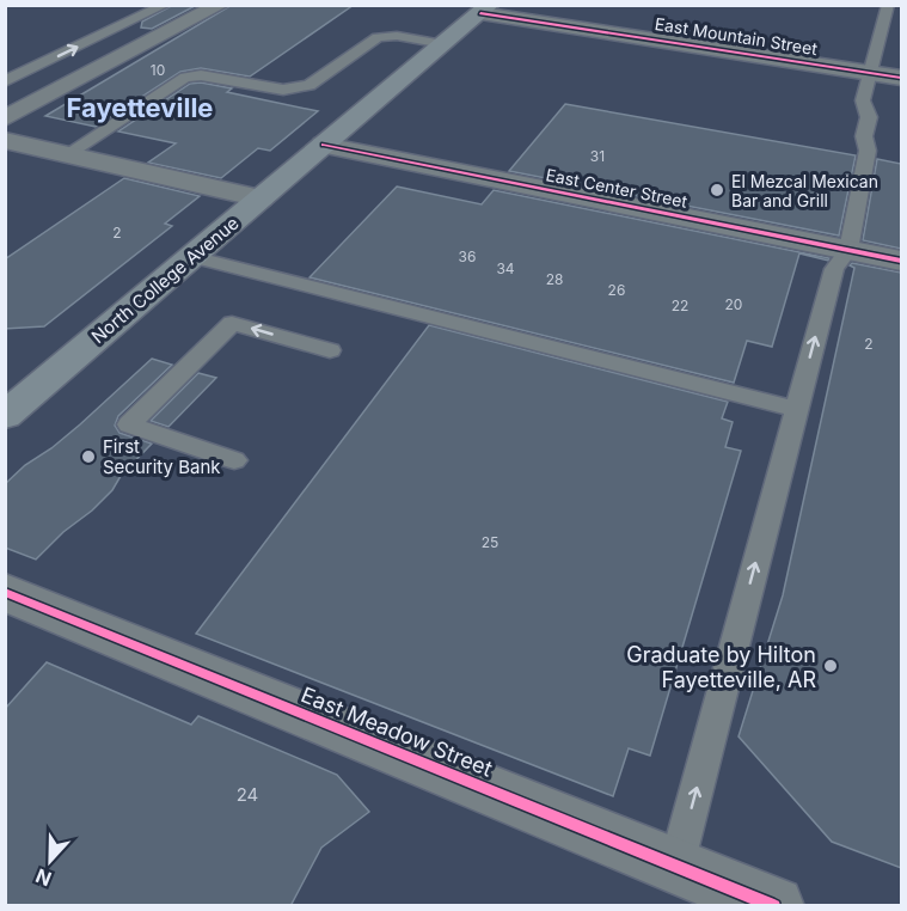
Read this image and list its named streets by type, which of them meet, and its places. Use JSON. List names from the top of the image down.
{
  "streets": {
    "main road": ["North College Avenue"],
    "street": ["East Mountain Street", "East Center Street", "East Meadow Street"]
  },
  "crossings": [
    ["East Mountain Street", "North College Avenue"],
    ["East Center Street", "North College Avenue"]
  ],
  "districts": ["Fayetteville"],
  "places": ["El Mezcal Mexican Bar and Grill", "First Security Bank", "Graduate by Hilton Fayetteville, AR"],
  "house_numbers": [
    "10",
    "31",
    "2",
    "36",
    "34",
    "28",
    "26",
    "20",
    "22",
    "2",
    "25",
    "24"
  ],
  "north": "bottom"
}
